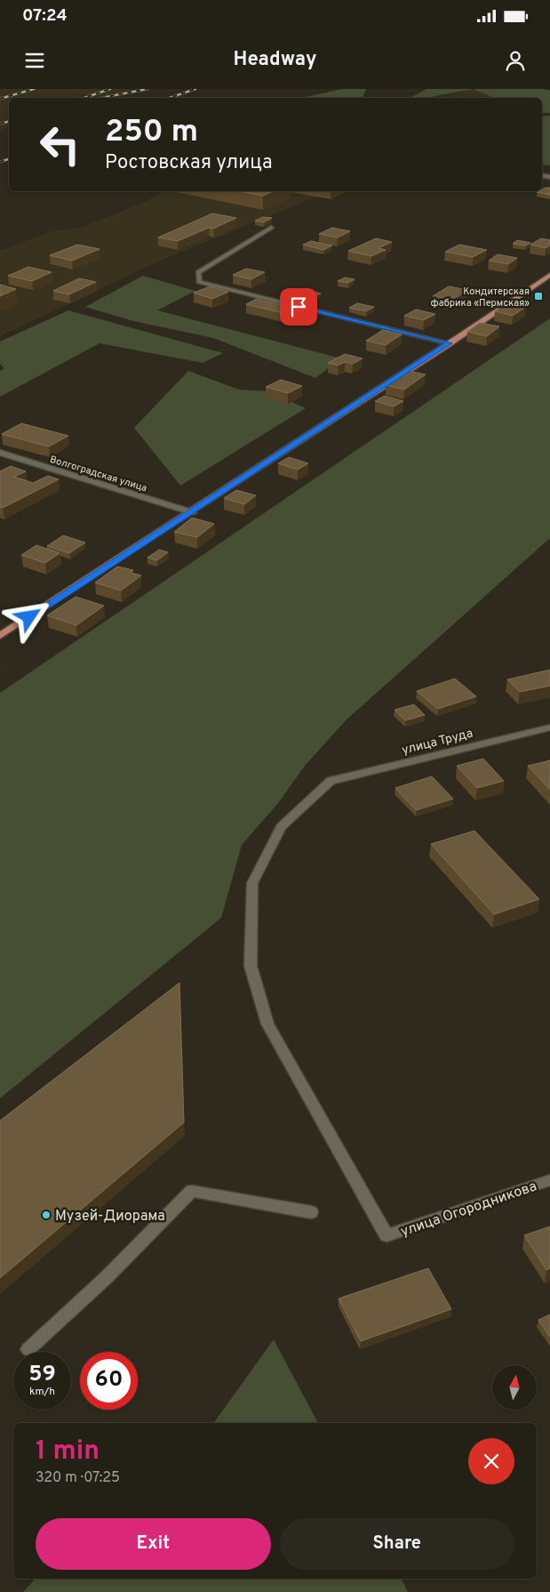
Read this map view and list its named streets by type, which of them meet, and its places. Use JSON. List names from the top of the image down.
{
  "streets": {
    "street": ["Волгоградская улица", "улица Труда", "улица Огородникова"]
  },
  "crossings": [
    ["улица Труда", "улица Огородникова"]
  ],
  "places": {
    "transit": ["Кондитерская фабрика «Пермская»"],
    "other": ["Музей-Диорама"]
  },
  "north": "top",
  "page": {
    "status": "07:24",
    "header": "Headway",
    "turn": ["250 m", "Ростовская улица"],
    "speed": "59 km/h",
    "limit": "60",
    "heading": ["1 min", "320 m · 07:25"],
    "buttons": ["Exit", "Share"]
  }
}
